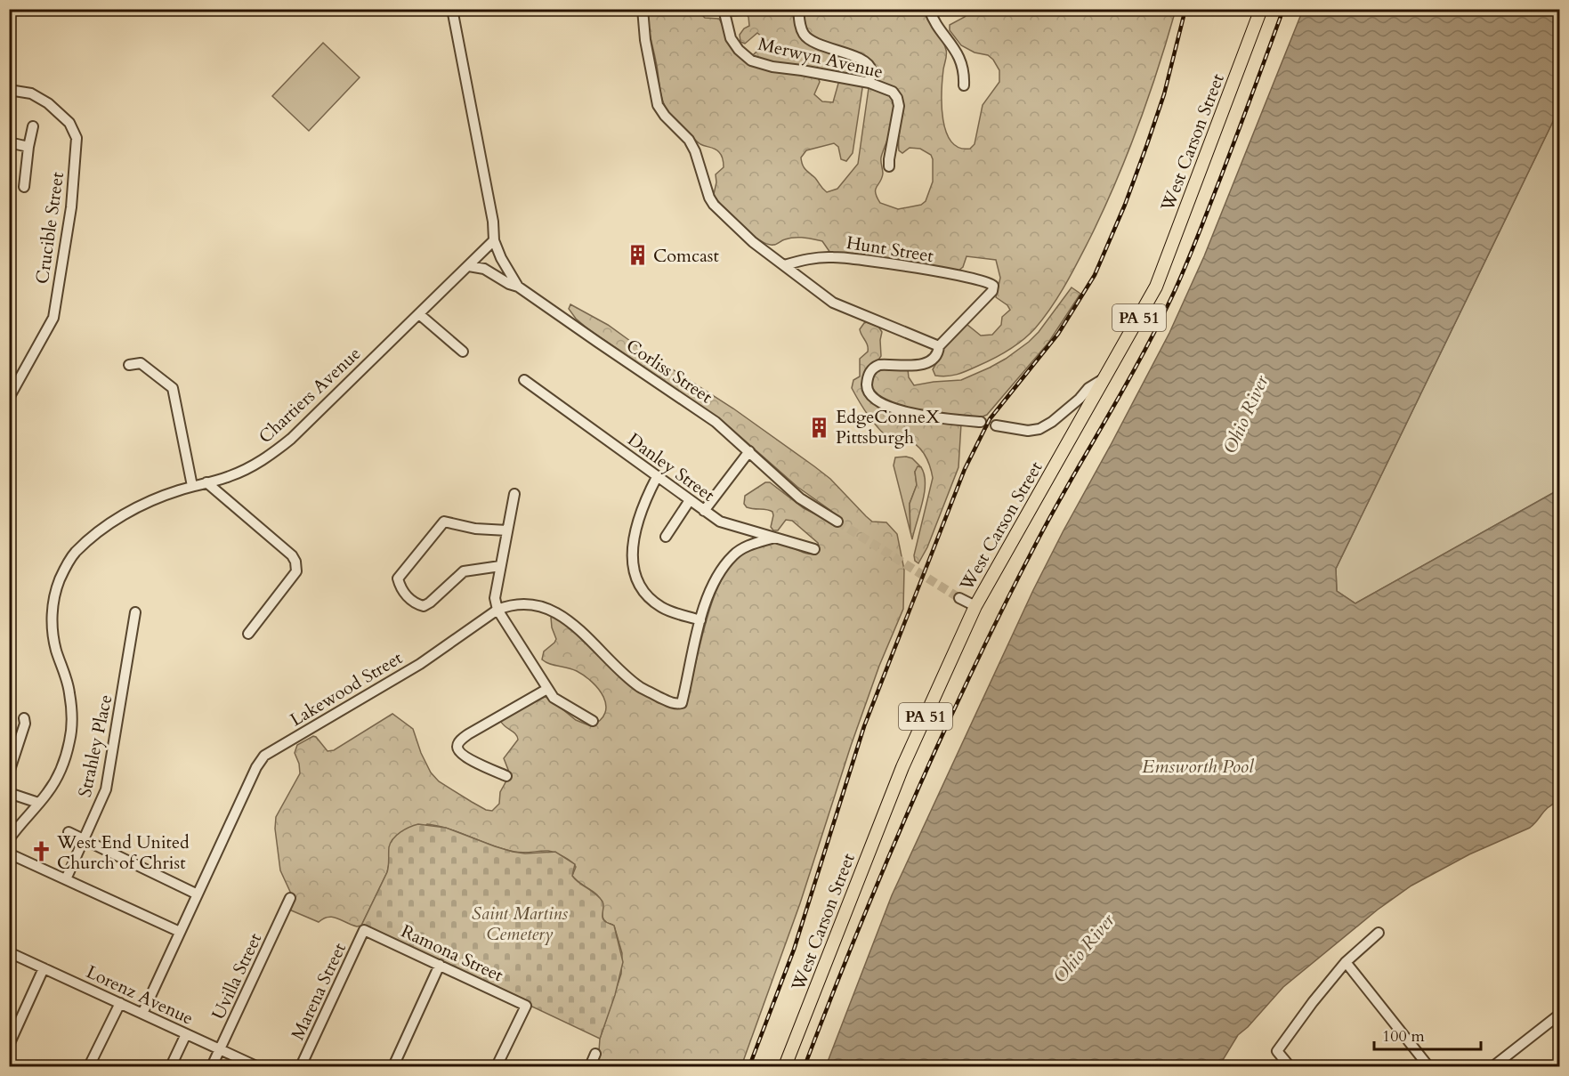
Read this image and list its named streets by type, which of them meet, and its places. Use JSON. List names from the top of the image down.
{
  "streets": {
    "main road": ["West Carson Street", "PA 51"],
    "street": [
      "Merwyn Avenue",
      "Crucible Street",
      "Hunt Street",
      "Corliss Street",
      "Chartiers Avenue",
      "Danley Street",
      "Lakewood Street",
      "Strahley Place",
      "Ramona Street",
      "Uvilla Street",
      "Marena Street",
      "Lorenz Avenue"
    ]
  },
  "crossings": [
    ["Corliss Street", "Chartiers Avenue"],
    ["Lakewood Street", "Lorenz Avenue"],
    ["Ramona Street", "Marena Street"],
    ["Uvilla Street", "Lorenz Avenue"]
  ],
  "water": ["Ohio River", "Emsworth Pool"],
  "parks": ["Saint Martins Cemetery"],
  "places": {
    "building": ["Comcast", "EdgeConneX Pittsburgh"],
    "church": ["West End United Church of Christ"]
  },
  "scale_bar": "100 m"
}
